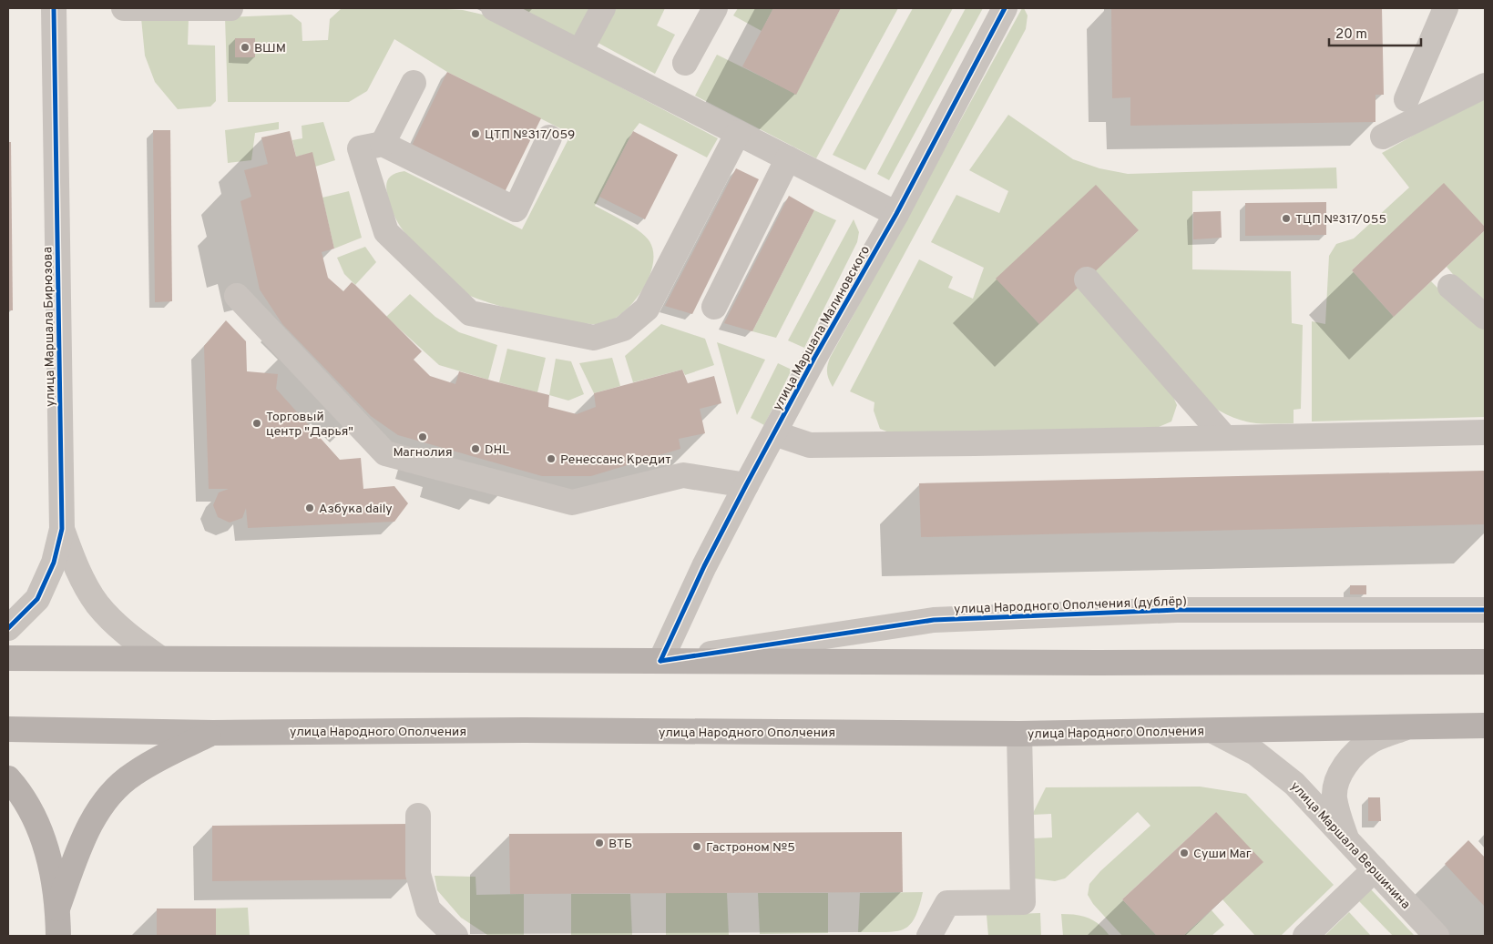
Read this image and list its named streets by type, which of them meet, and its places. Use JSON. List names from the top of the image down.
{
  "streets": {
    "main road": ["улица Народного Ополчения"],
    "street": [
      "улица Маршала Бирюзова",
      "улица Маршала Малиновского",
      "улица Народного Ополчения (дублёр)",
      "улица Маршала Вершинина"
    ]
  },
  "crossings": [
    ["улица Маршала Малиновского", "улица Народного Ополчения (дублёр)"],
    ["улица Народного Ополчения", "улица Маршала Вершинина"]
  ],
  "places": [
    "ВШМ",
    "ЦТП №317/059",
    "ТЦП №317/055",
    "Торговый центр \"Дарья\"",
    "Магнолия",
    "DHL",
    "Ренессанс Кредит",
    "Азбука daily",
    "ВТБ",
    "Гастроном №5",
    "Cуши Маг"
  ],
  "scale_bar": "20 m"
}
